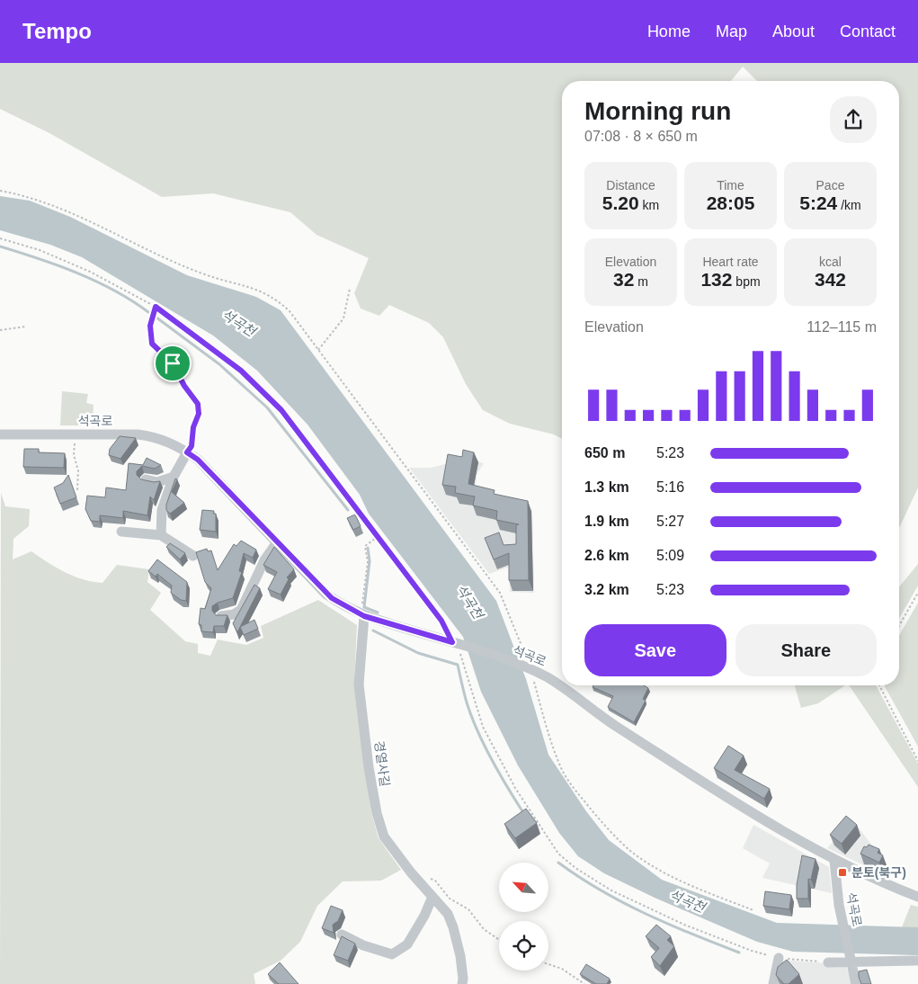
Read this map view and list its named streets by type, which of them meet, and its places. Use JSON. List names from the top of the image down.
{
  "streets": {
    "street": ["석곡로", "경열사길"]
  },
  "crossings": [
    ["석곡로", "경열사길"]
  ],
  "water": ["석곡천"],
  "places": {
    "transit": ["분토(북구)"]
  },
  "north": "top left",
  "page": {
    "header": "Tempo",
    "nav": [
      "Home",
      "Map",
      "About",
      "Contact"
    ],
    "heading": ["Morning run", "07:08 · 8 × 650 m"],
    "stats": [
      ["Distance", "5.20 km"],
      ["Time", "28:05"],
      ["Pace", "5:24 /km"],
      ["Elevation", "32 m"],
      ["Heart rate", "132 bpm"],
      ["kcal", "342"]
    ],
    "chart": ["Elevation", "112–115 m"],
    "list": [
      {
        "name": "650 m",
        "note": "5:23"
      },
      {
        "name": "1.3 km",
        "note": "5:16"
      },
      {
        "name": "1.9 km",
        "note": "5:27"
      },
      {
        "name": "2.6 km",
        "note": "5:09"
      },
      {
        "name": "3.2 km",
        "note": "5:23"
      }
    ],
    "buttons": ["Save", "Share"]
  }
}
